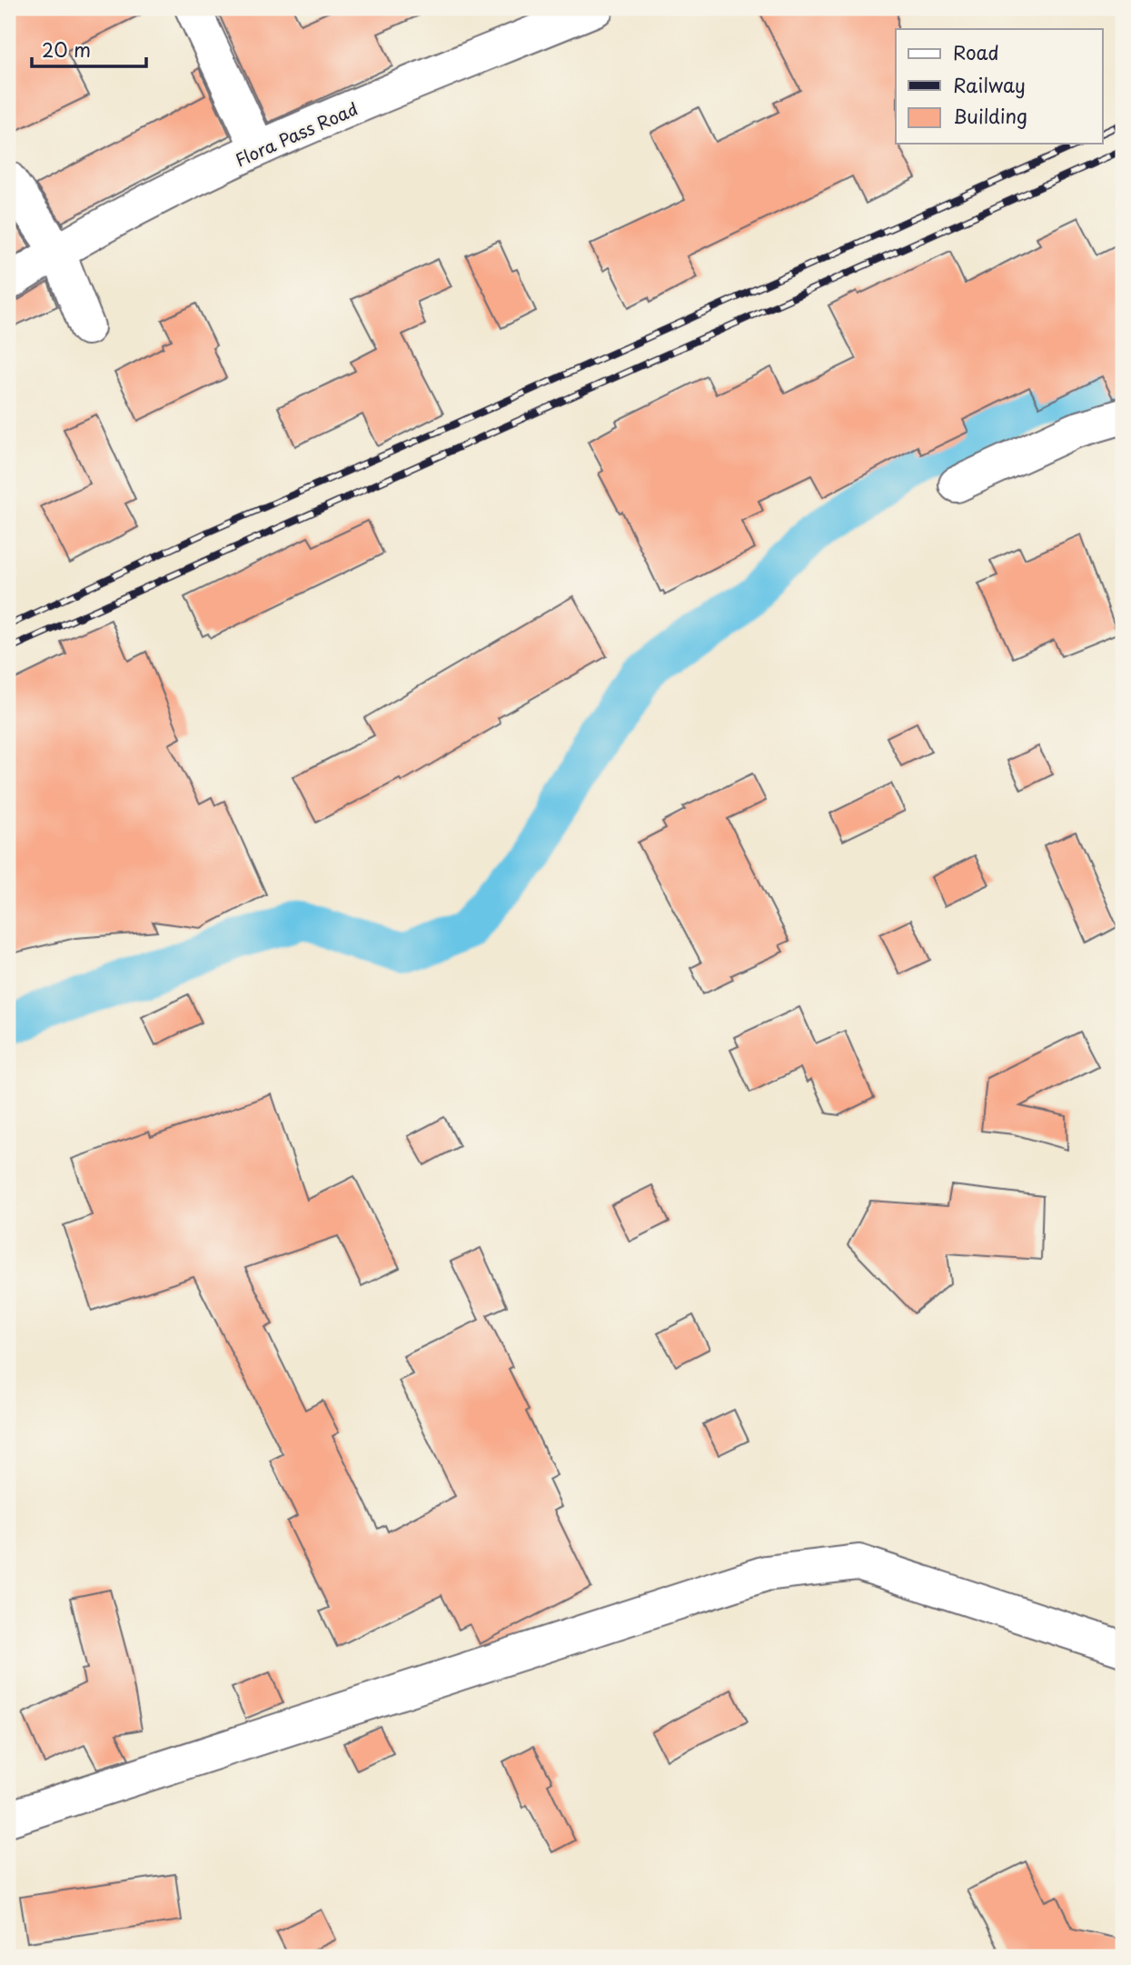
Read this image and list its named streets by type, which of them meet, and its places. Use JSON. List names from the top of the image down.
{
  "streets": {
    "street": ["Flora Pass Road"]
  },
  "legend": ["Road", "Railway", "Building"],
  "scale_bar": "20 m"
}
